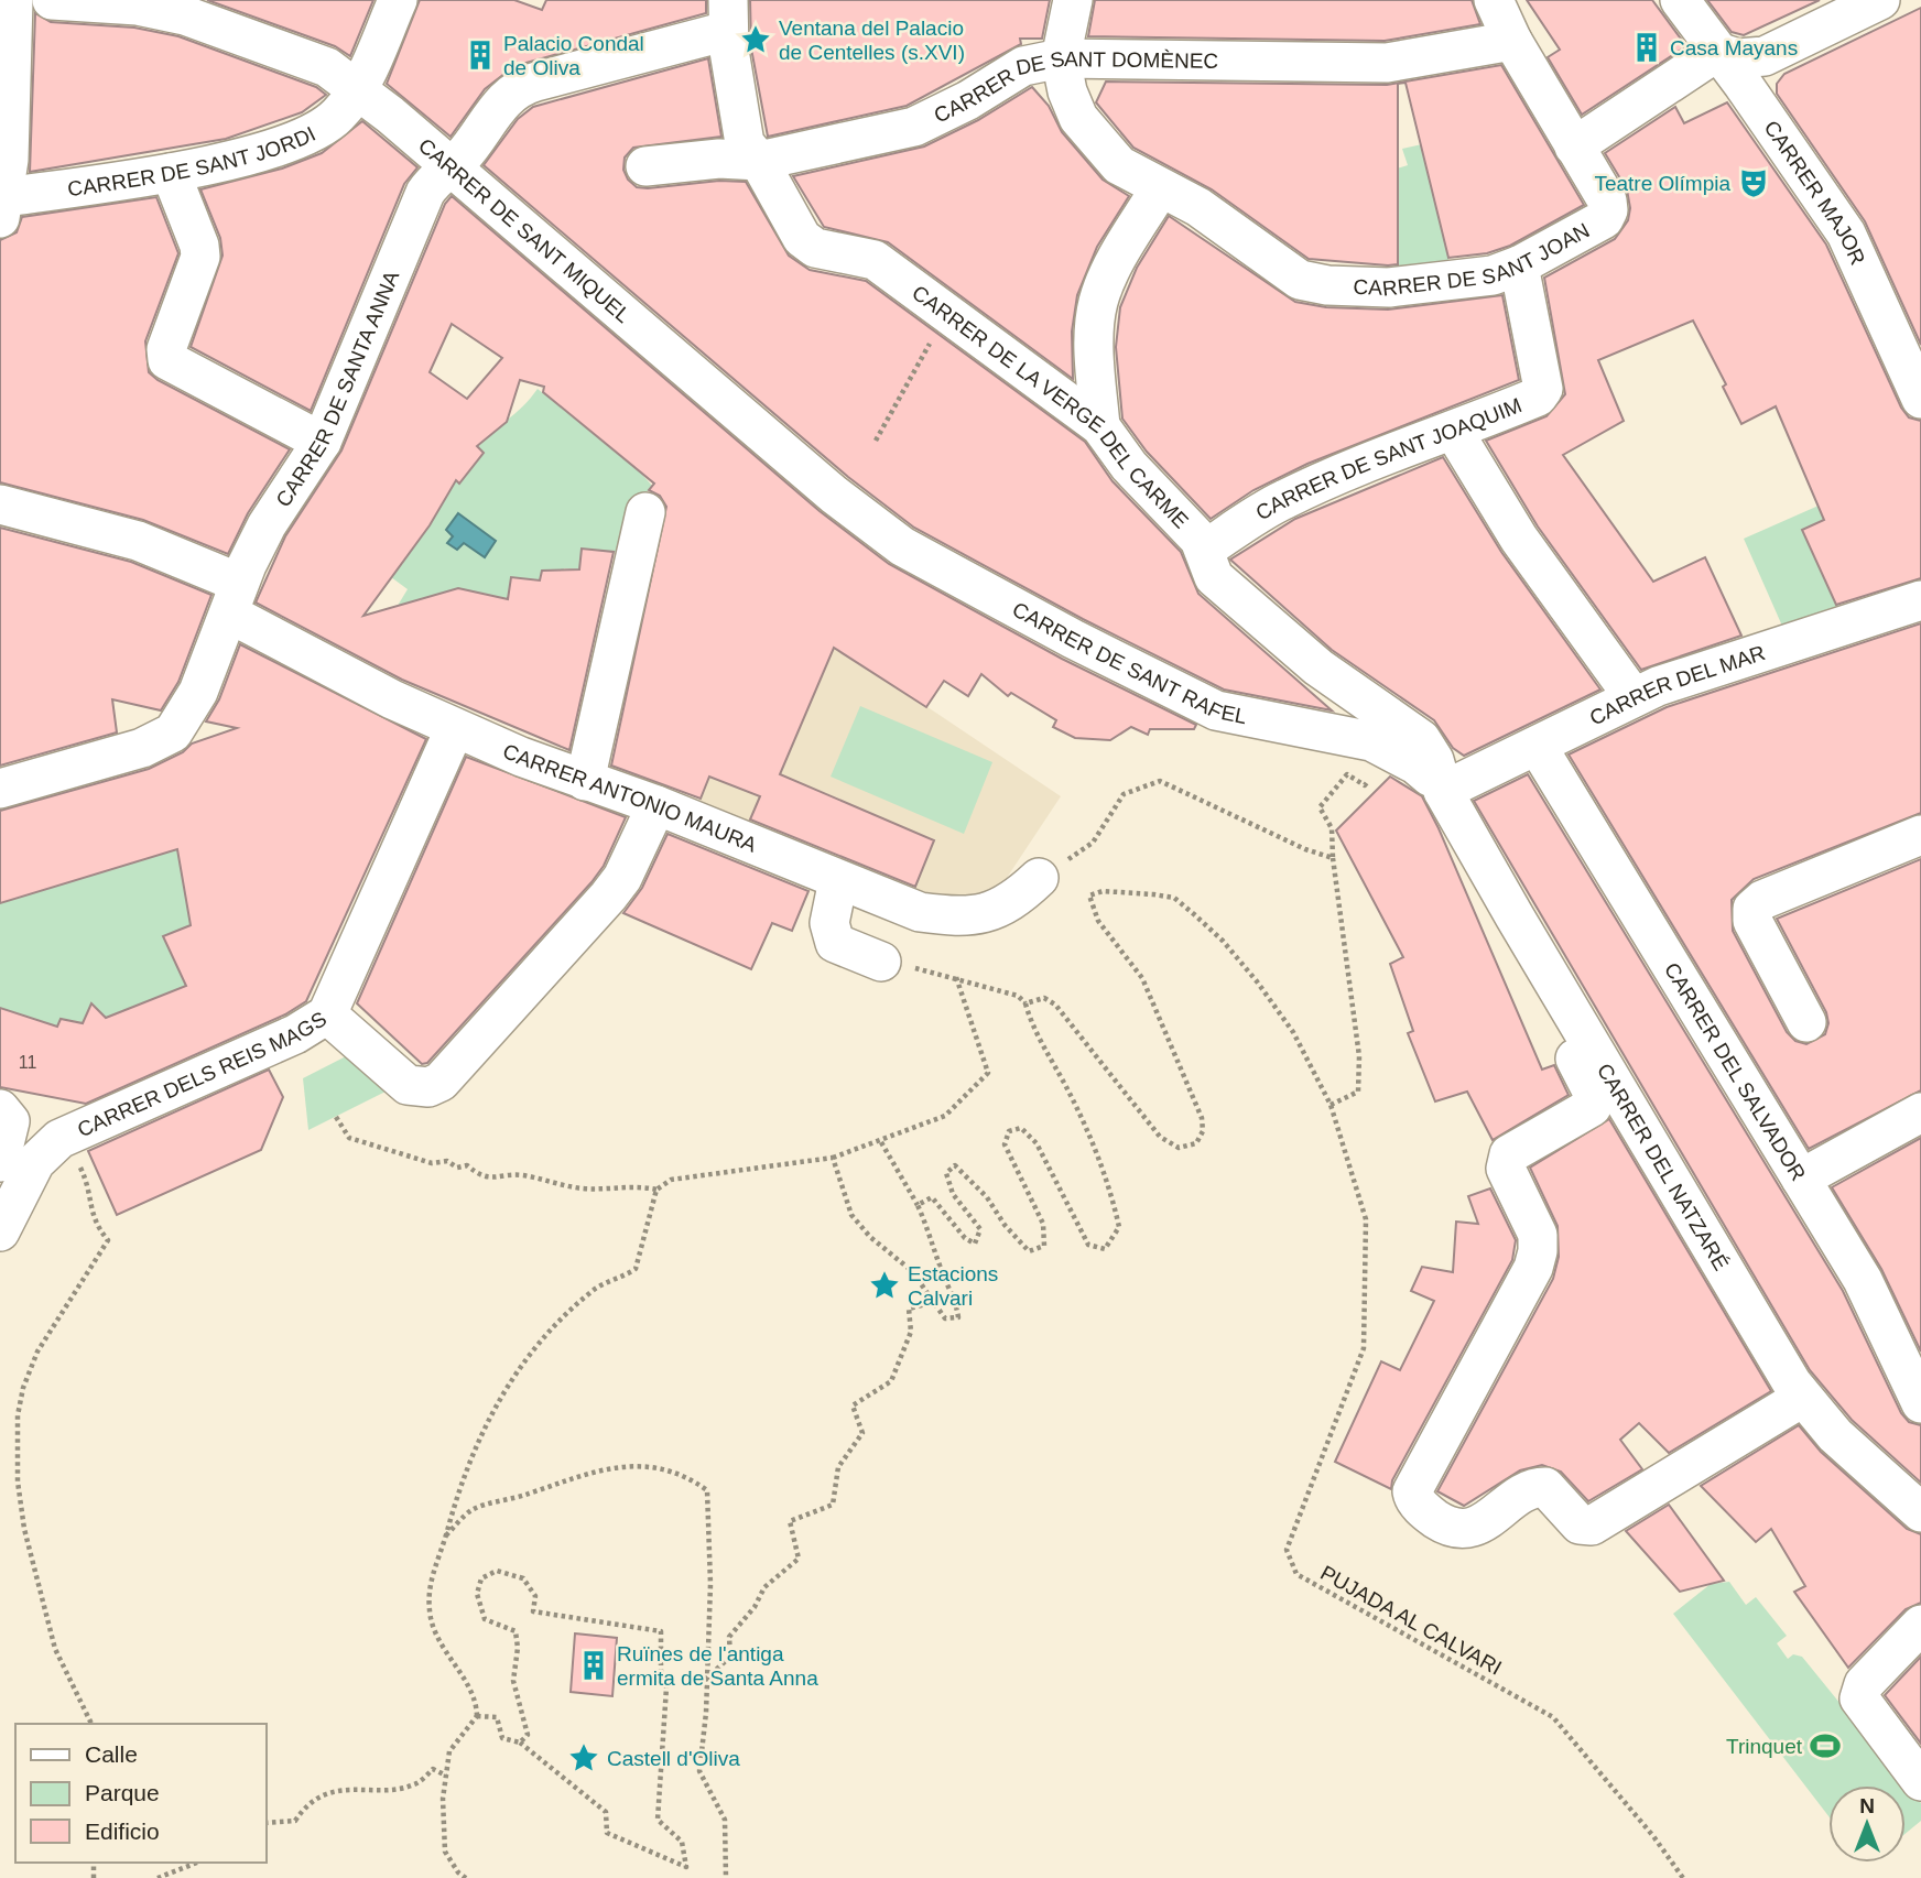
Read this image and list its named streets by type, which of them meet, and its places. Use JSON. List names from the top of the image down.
{
  "streets": {
    "street": [
      "CARRER DE SANT DOMÈNEC",
      "CARRER DE SANT JORDI",
      "CARRER MAJOR",
      "CARRER DE SANT MIQUEL",
      "CARRER DE SANT JOAN",
      "CARRER DE SANTA ANNA",
      "CARRER DE LA VERGE DEL CARME",
      "CARRER DE SANT JOAQUIM",
      "CARRER DE SANT RAFEL",
      "CARRER DEL MAR",
      "CARRER ANTONIO MAURA",
      "CARRER DELS REIS MAGS",
      "CARRER DEL SALVADOR",
      "CARRER DEL NATZARÉ"
    ],
    "path": ["PUJADA AL CALVARI"]
  },
  "crossings": [
    ["CARRER DE SANT DOMÈNEC", "CARRER DE SANT JOAN"],
    ["CARRER DE SANT DOMÈNEC", "CARRER DE LA VERGE DEL CARME"],
    ["CARRER DE SANT JORDI", "CARRER DE SANT MIQUEL"],
    ["CARRER DE SANT MIQUEL", "CARRER DE SANTA ANNA"],
    ["CARRER DE SANT MIQUEL", "CARRER DE SANT RAFEL"],
    ["CARRER DE SANT JOAN", "CARRER DE SANT JOAQUIM"],
    ["CARRER DE SANTA ANNA", "CARRER DE LA VERGE DEL CARME"],
    ["CARRER DE SANTA ANNA", "CARRER ANTONIO MAURA"],
    ["CARRER DE LA VERGE DEL CARME", "CARRER DE SANT JOAQUIM"],
    ["CARRER DE LA VERGE DEL CARME", "CARRER DE SANT RAFEL"],
    ["CARRER DE LA VERGE DEL CARME", "CARRER DEL MAR"],
    ["CARRER DE LA VERGE DEL CARME", "CARRER DEL NATZARÉ"],
    ["CARRER DE SANT RAFEL", "CARRER DEL MAR"],
    ["CARRER DE SANT RAFEL", "CARRER DEL NATZARÉ"],
    ["CARRER DEL MAR", "CARRER DEL SALVADOR"],
    ["CARRER DEL MAR", "CARRER DEL NATZARÉ"],
    ["CARRER ANTONIO MAURA", "CARRER DELS REIS MAGS"]
  ],
  "places": {
    "place": ["Ventana del Palacio de Centelles (s.XVI)", "Estacions Calvari", "Castell d'Oliva"],
    "building": ["Casa Mayans", "Palacio Condal de Oliva", "Ruïnes de l'antiga ermita de Santa Anna"],
    "theatre": ["Teatre Olímpia"],
    "sports": ["Trinquet"]
  },
  "house_numbers": ["11"],
  "legend": ["Calle", "Parque", "Edificio"],
  "north": "top"
}
